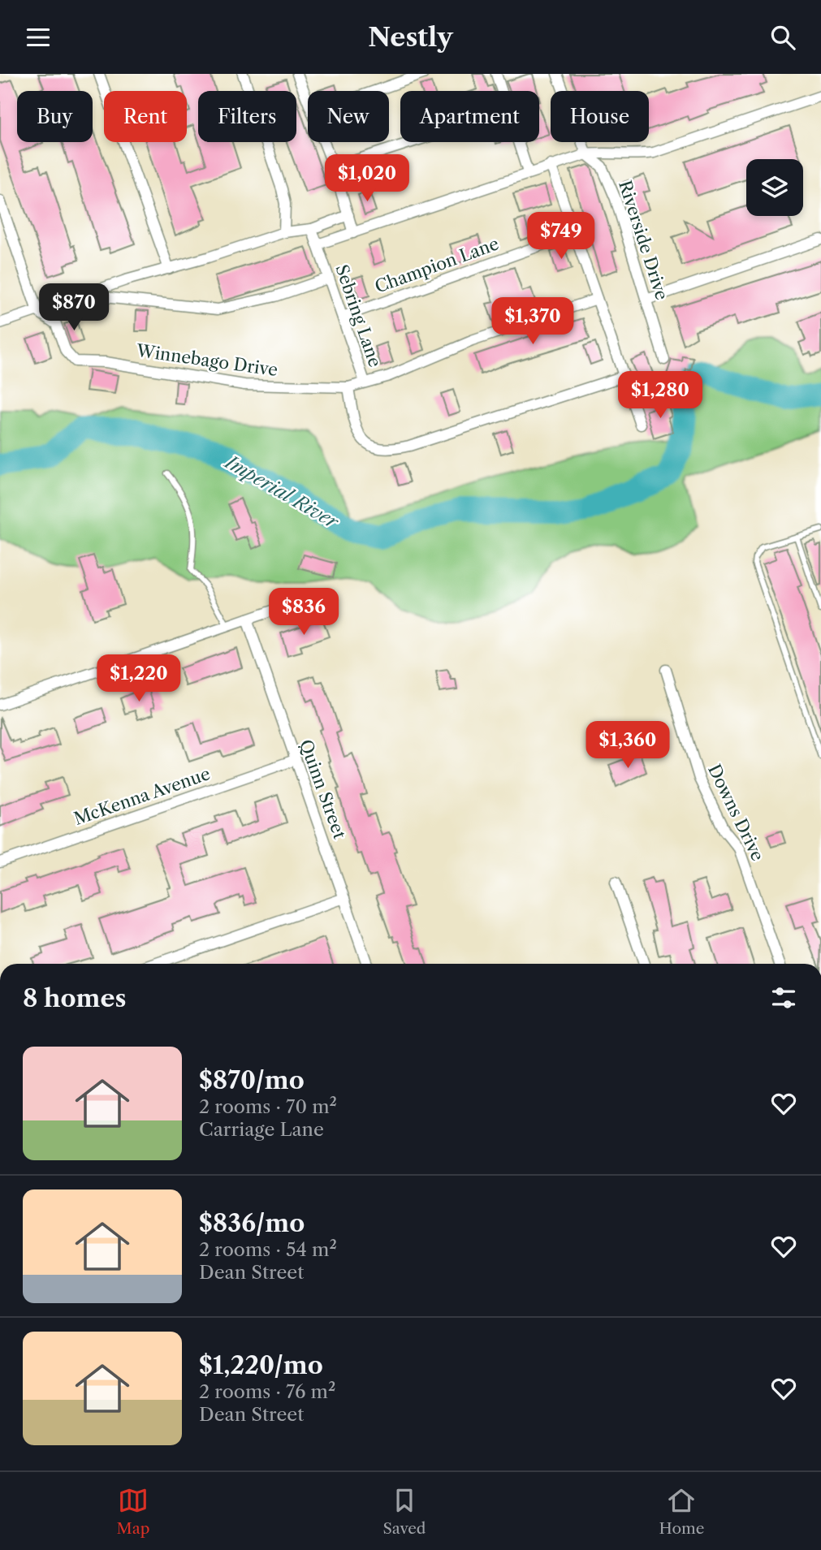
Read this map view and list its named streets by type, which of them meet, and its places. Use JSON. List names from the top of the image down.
{
  "streets": {
    "street": [
      "Riverside Drive",
      "Champion Lane",
      "Sebring Lane",
      "Winnebago Drive",
      "Quinn Street",
      "McKenna Avenue",
      "Downs Drive"
    ]
  },
  "crossings": [
    ["Champion Lane", "Sebring Lane"],
    ["Sebring Lane", "Winnebago Drive"],
    ["Quinn Street", "McKenna Avenue"]
  ],
  "water": ["Imperial River"],
  "page": {
    "header": "Nestly",
    "chip": [
      "Buy",
      "Rent",
      "Filters",
      "New",
      "Apartment",
      "House"
    ],
    "price": [
      "$1,020",
      "$749",
      "$870",
      "$1,370",
      "$1,280",
      "$836",
      "$1,220",
      "$1,360"
    ],
    "heading": "8 homes",
    "list": [
      {
        "name": "$870/mo",
        "note": "2 rooms · 70 m² · Carriage Lane"
      },
      {
        "name": "$836/mo",
        "note": "2 rooms · 54 m² · Dean Street"
      },
      {
        "name": "$1,220/mo",
        "note": "2 rooms · 76 m² · Dean Street"
      }
    ],
    "tabs": ["Map", "Saved", "Home"]
  }
}
